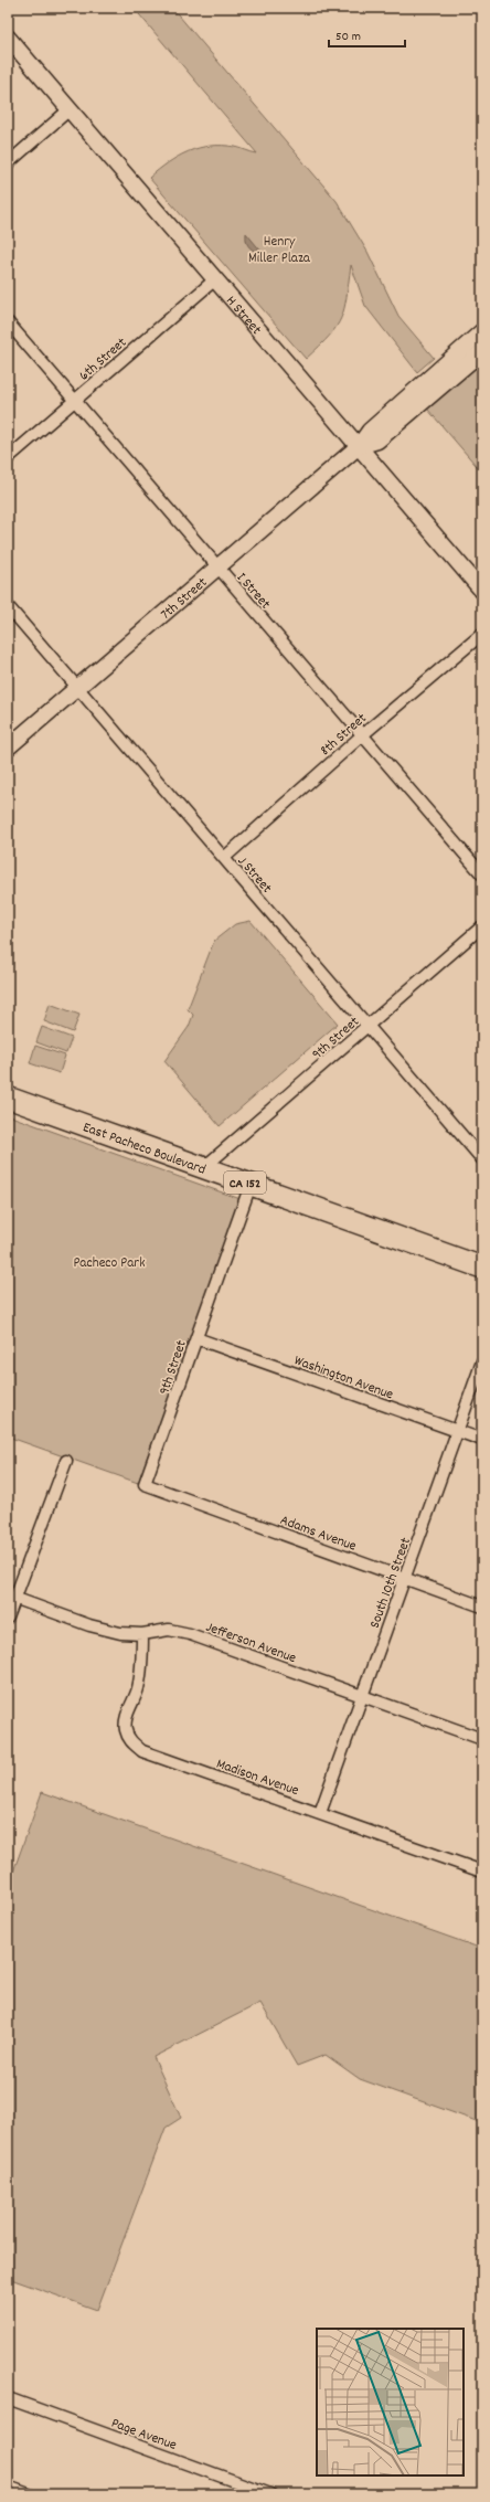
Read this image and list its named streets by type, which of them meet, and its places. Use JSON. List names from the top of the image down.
{
  "streets": {
    "highway": ["East Pacheco Boulevard", "CA 152"],
    "street": [
      "H Street",
      "6th Street",
      "I Street",
      "7th Street",
      "8th Street",
      "J Street",
      "9th Street",
      "Washington Avenue",
      "Adams Avenue",
      "South 10th Street",
      "Jefferson Avenue",
      "Madison Avenue",
      "Page Avenue"
    ]
  },
  "crossings": [
    ["H Street", "6th Street"],
    ["H Street", "7th Street"],
    ["6th Street", "I Street"],
    ["I Street", "7th Street"],
    ["I Street", "8th Street"],
    ["7th Street", "J Street"],
    ["8th Street", "J Street"],
    ["J Street", "9th Street"],
    ["9th Street", "East Pacheco Boulevard"],
    ["9th Street", "Washington Avenue"],
    ["9th Street", "Adams Avenue"],
    ["Washington Avenue", "South 10th Street"],
    ["Adams Avenue", "South 10th Street"],
    ["South 10th Street", "Jefferson Avenue"],
    ["South 10th Street", "Madison Avenue"],
    ["Jefferson Avenue", "Madison Avenue"]
  ],
  "parks": ["Henry Miller Plaza", "Pacheco Park"],
  "scale_bar": "50 m"
}
